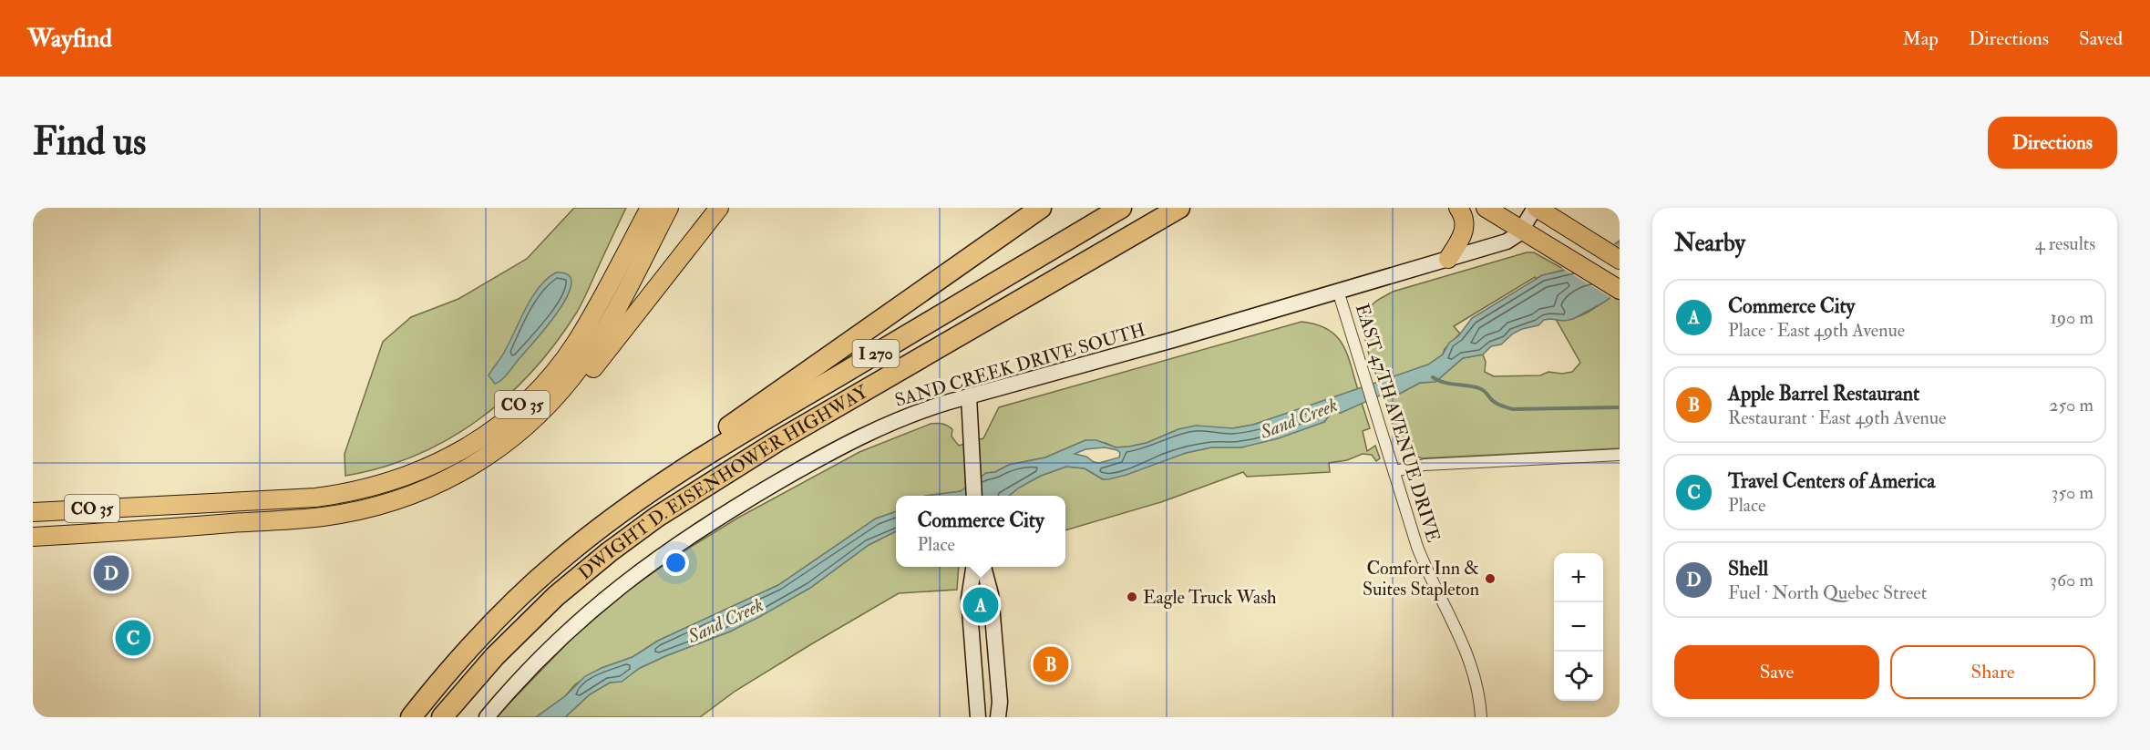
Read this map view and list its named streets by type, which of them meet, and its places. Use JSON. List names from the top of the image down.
{
  "streets": {
    "highway": ["I 270", "DWIGHT D. EISENHOWER HIGHWAY"],
    "main road": ["SAND CREEK DRIVE SOUTH", "CO 35"],
    "street": ["EAST 47TH AVENUE DRIVE"]
  },
  "crossings": [
    ["SAND CREEK DRIVE SOUTH", "EAST 47TH AVENUE DRIVE"]
  ],
  "water": ["Sand Creek"],
  "places": ["Comfort Inn & Suites Stapleton", "Eagle Truck Wash"],
  "page": {
    "header": "Wayfind",
    "nav": ["Map", "Directions", "Saved"],
    "buttons": [
      "Directions",
      ["Save", "Share"]
    ],
    "title": "Find us",
    "heading": ["Nearby", "4 results"],
    "list": [
      {
        "mark": "A",
        "name": "Commerce City",
        "note": "Place · East 49th Avenue",
        "value": "190 m"
      },
      {
        "mark": "B",
        "name": "Apple Barrel Restaurant",
        "note": "Restaurant · East 49th Avenue",
        "value": "250 m"
      },
      {
        "mark": "C",
        "name": "Travel Centers of America",
        "note": "Place",
        "value": "350 m"
      },
      {
        "mark": "D",
        "name": "Shell",
        "note": "Fuel · North Quebec Street",
        "value": "360 m"
      }
    ],
    "popup": ["Commerce City", "Place"],
    "map_buttons": ["+", "−"],
    "pins": [
      "D",
      "A",
      "C",
      "B"
    ]
  }
}
